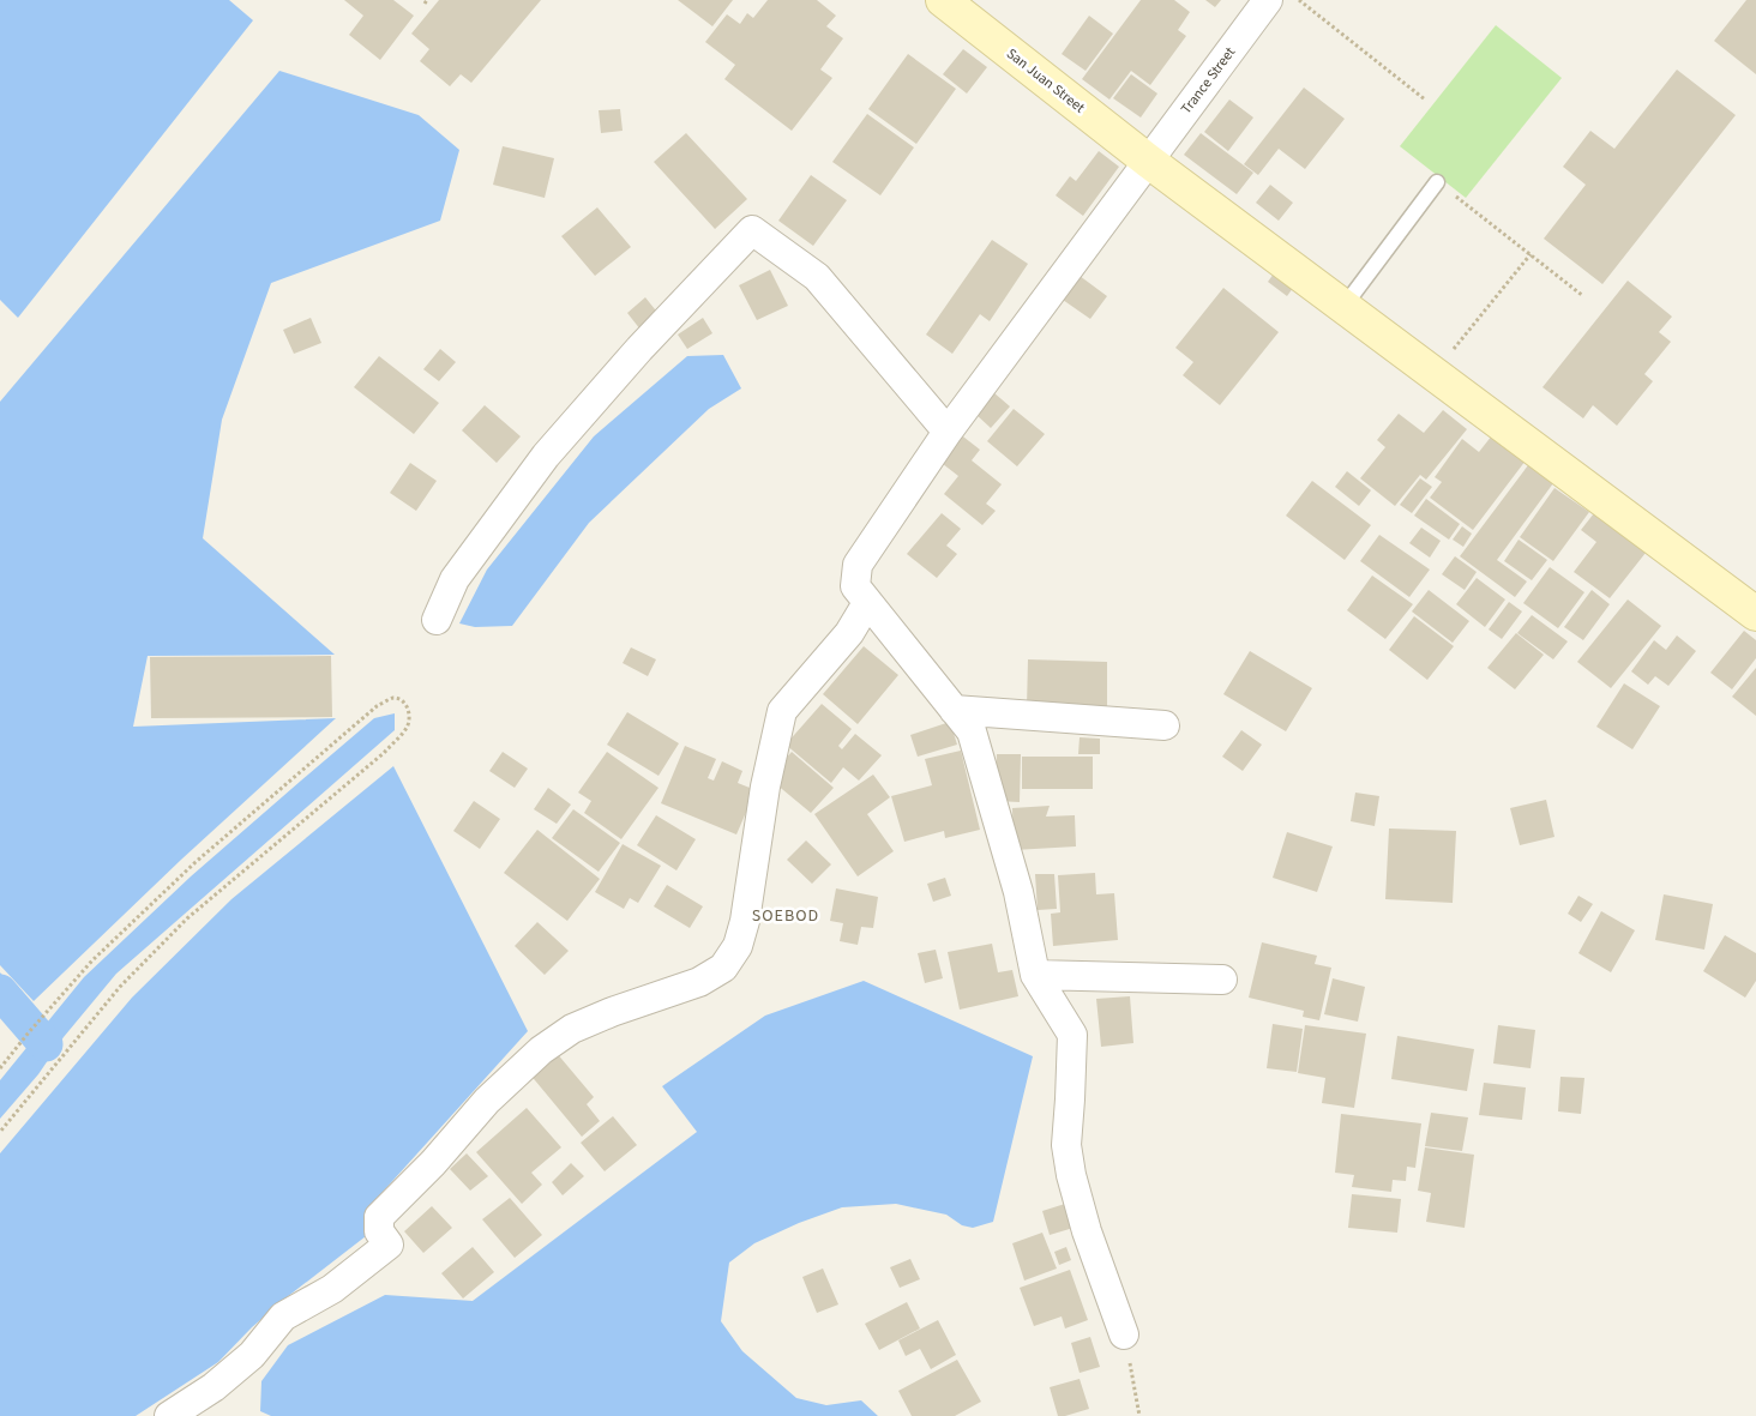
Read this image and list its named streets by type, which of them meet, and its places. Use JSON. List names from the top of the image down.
{
  "streets": {
    "street": ["San Juan Street", "Trance Street"]
  },
  "crossings": [
    ["San Juan Street", "Trance Street"]
  ],
  "districts": ["SOEBOD"]
}
